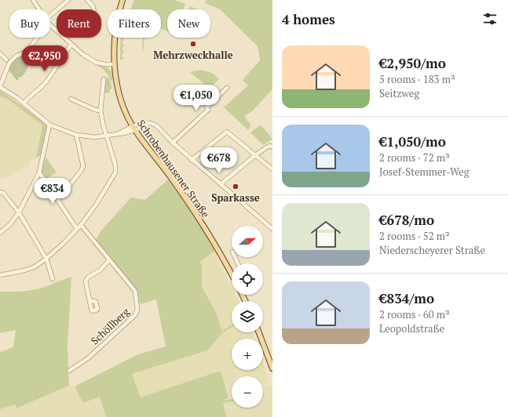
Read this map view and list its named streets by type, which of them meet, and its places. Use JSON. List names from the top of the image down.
{
  "streets": {
    "main road": ["Schrobenhausener Straße"],
    "street": ["Schöllberg"]
  },
  "places": ["Mehrzweckhalle", "Sparkasse"],
  "north": "right",
  "page": {
    "heading": "4 homes",
    "chip": [
      "Buy",
      "Rent",
      "Filters",
      "New"
    ],
    "list": [
      {
        "name": "€2,950/mo",
        "note": "5 rooms · 183 m² · Seitzweg"
      },
      {
        "name": "€1,050/mo",
        "note": "2 rooms · 72 m² · Josef-Stemmer-Weg"
      },
      {
        "name": "€678/mo",
        "note": "2 rooms · 52 m² · Niederscheyerer Straße"
      },
      {
        "name": "€834/mo",
        "note": "2 rooms · 60 m² · Leopoldstraße"
      }
    ],
    "price": [
      "€2,950",
      "€1,050",
      "€678",
      "€834"
    ],
    "map_buttons": ["+", "−"]
  }
}
